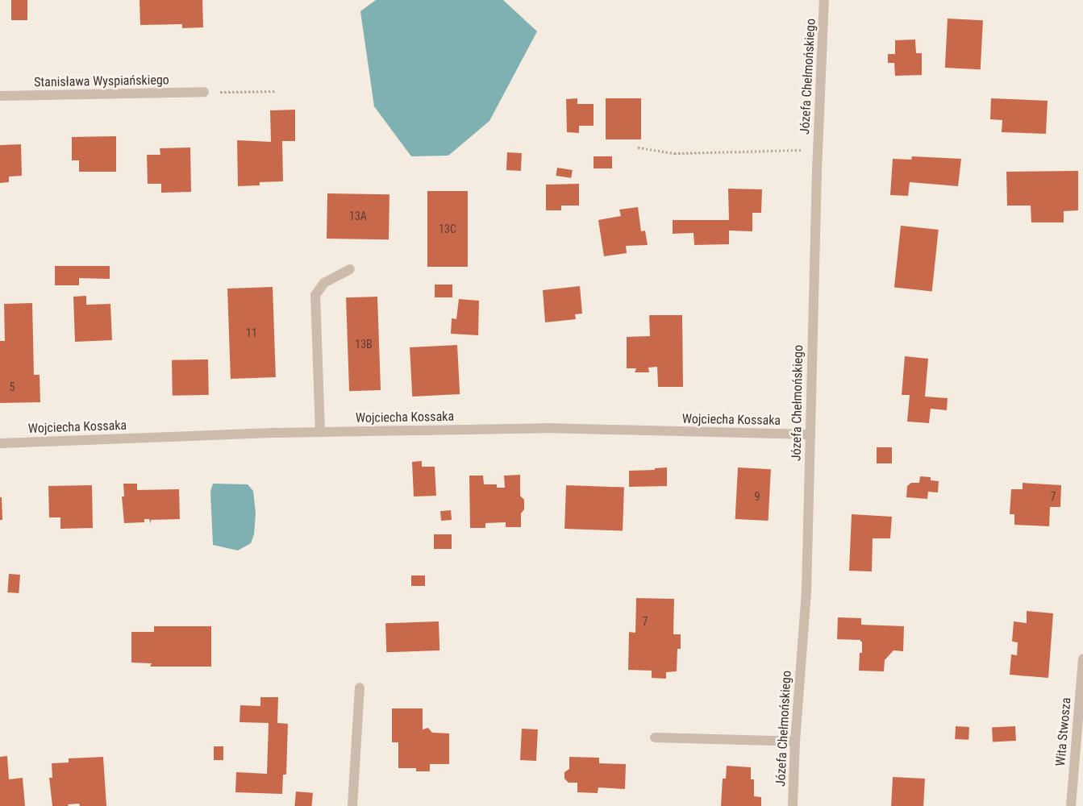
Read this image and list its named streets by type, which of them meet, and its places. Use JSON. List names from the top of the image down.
{
  "streets": {
    "street": [
      "Józefa Chełmońskiego",
      "Stanisława Wyspiańskiego",
      "Wojciecha Kossaka",
      "Wita Stwosza"
    ]
  },
  "crossings": [
    ["Józefa Chełmońskiego", "Wojciecha Kossaka"]
  ],
  "house_numbers": [
    "13A",
    "13C",
    "11",
    "13B",
    "5",
    "9",
    "7",
    "7"
  ]
}
